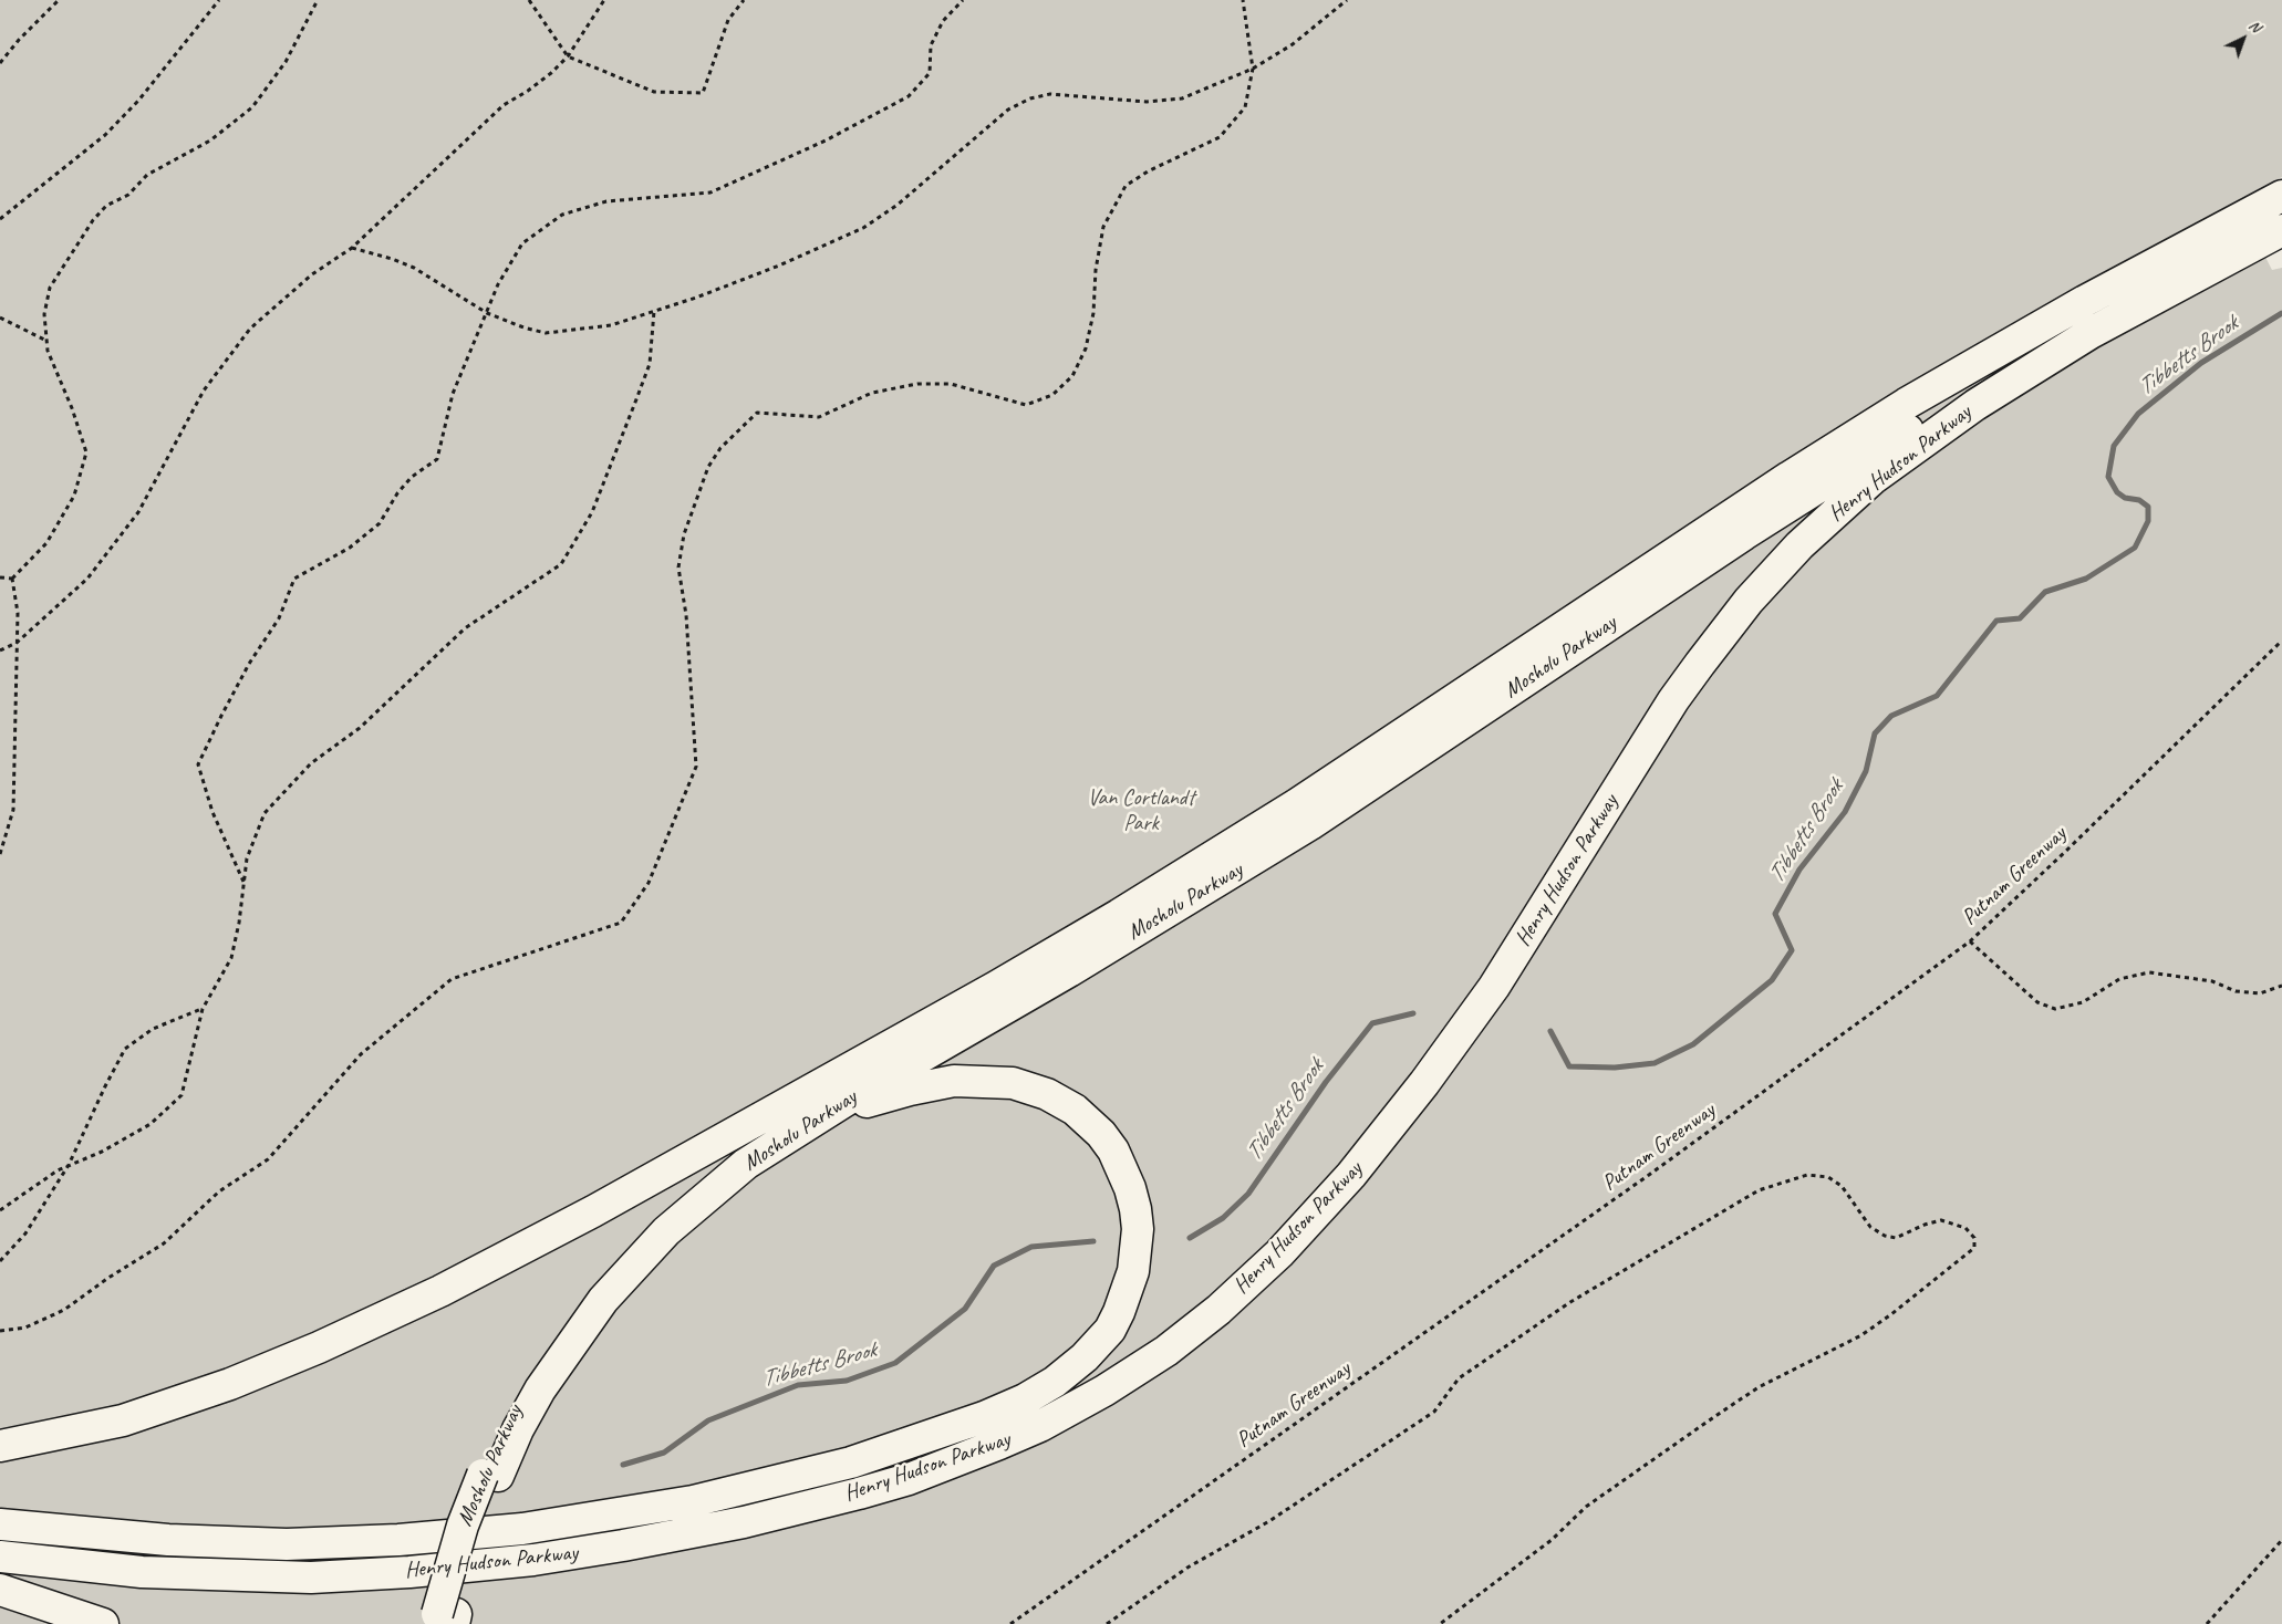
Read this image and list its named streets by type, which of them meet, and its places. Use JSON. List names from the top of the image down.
{
  "streets": {
    "highway": ["Henry Hudson Parkway", "Mosholu Parkway"],
    "path": ["Putnam Greenway"]
  },
  "crossings": [
    ["Henry Hudson Parkway", "Mosholu Parkway"]
  ],
  "water": ["Tibbetts Brook"],
  "parks": ["Van Cortlandt Park"],
  "north": "top right"
}
